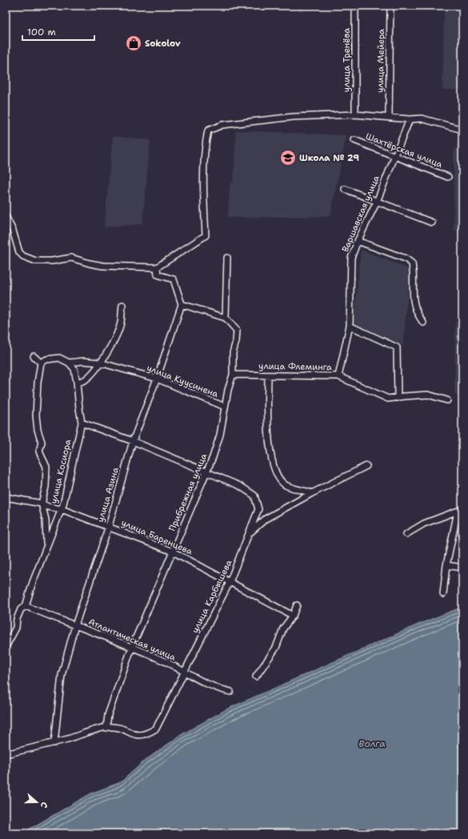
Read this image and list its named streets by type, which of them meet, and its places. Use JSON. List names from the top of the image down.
{
  "streets": {
    "street": [
      "улица Тренёва",
      "улица Мейера",
      "Шахтёрская улица",
      "Варшавская улица",
      "улица Флеминга",
      "улица Куусинена",
      "улица Косиора",
      "Прибрежная улица",
      "улица Азина",
      "улица Баренцева",
      "улица Карбышева",
      "Атлантическая улица"
    ]
  },
  "crossings": [
    ["Шахтёрская улица", "Варшавская улица"],
    ["Варшавская улица", "улица Флеминга"],
    ["улица Флеминга", "Прибрежная улица"],
    ["улица Куусинена", "улица Косиора"],
    ["улица Куусинена", "Прибрежная улица"],
    ["улица Куусинена", "улица Азина"],
    ["улица Косиора", "улица Баренцева"],
    ["улица Косиора", "улица Карбышева"],
    ["улица Косиора", "Атлантическая улица"],
    ["Прибрежная улица", "улица Баренцева"],
    ["Прибрежная улица", "улица Карбышева"],
    ["Прибрежная улица", "Атлантическая улица"],
    ["улица Азина", "улица Баренцева"],
    ["улица Азина", "улица Карбышева"],
    ["улица Азина", "Атлантическая улица"],
    ["улица Баренцева", "улица Карбышева"],
    ["улица Карбышева", "Атлантическая улица"]
  ],
  "water": ["Волга"],
  "places": {
    "shop": ["Sokolov"],
    "school or university": ["Школа № 29"]
  },
  "scale_bar": "100 m",
  "north": "right"
}
